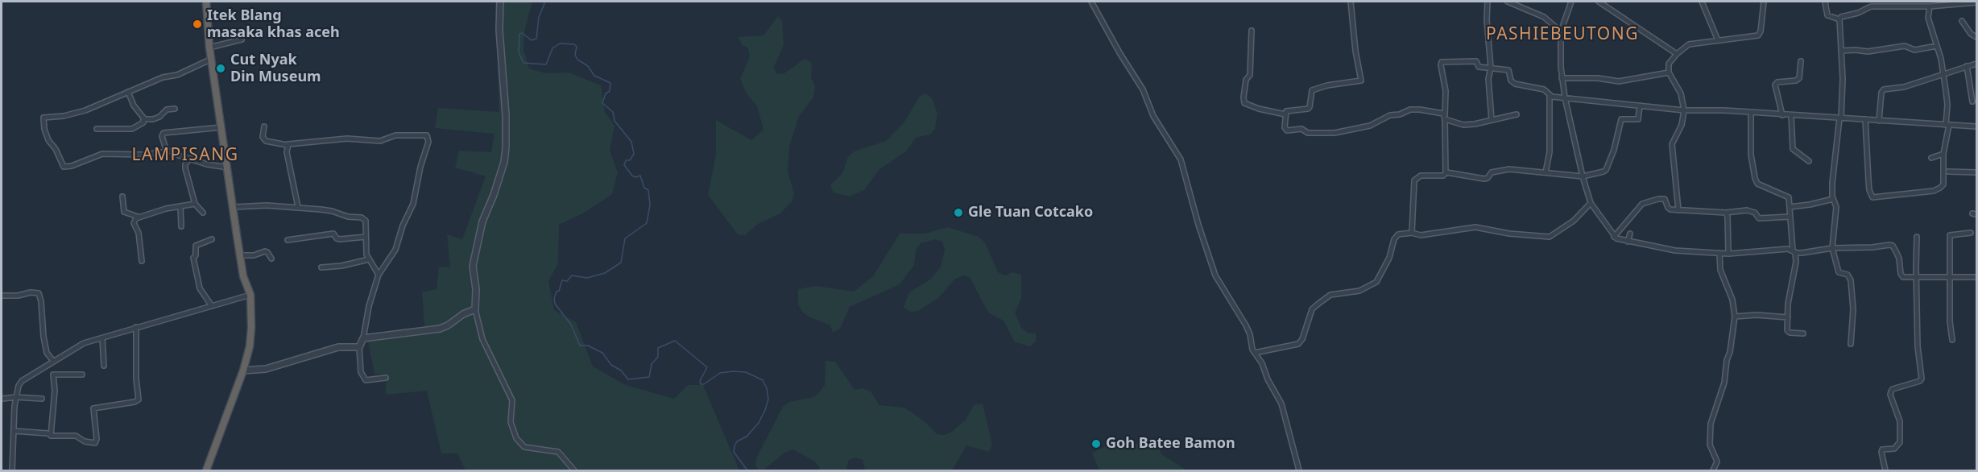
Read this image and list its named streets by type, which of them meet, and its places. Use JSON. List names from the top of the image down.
{
  "districts": ["PASHIEBEUTONG", "LAMPISANG"],
  "places": [
    "Itek Blang masaka khas aceh",
    "Cut Nyak Din Museum",
    "Gle Tuan Cotcako",
    "Goh Batee Bamon"
  ]
}
